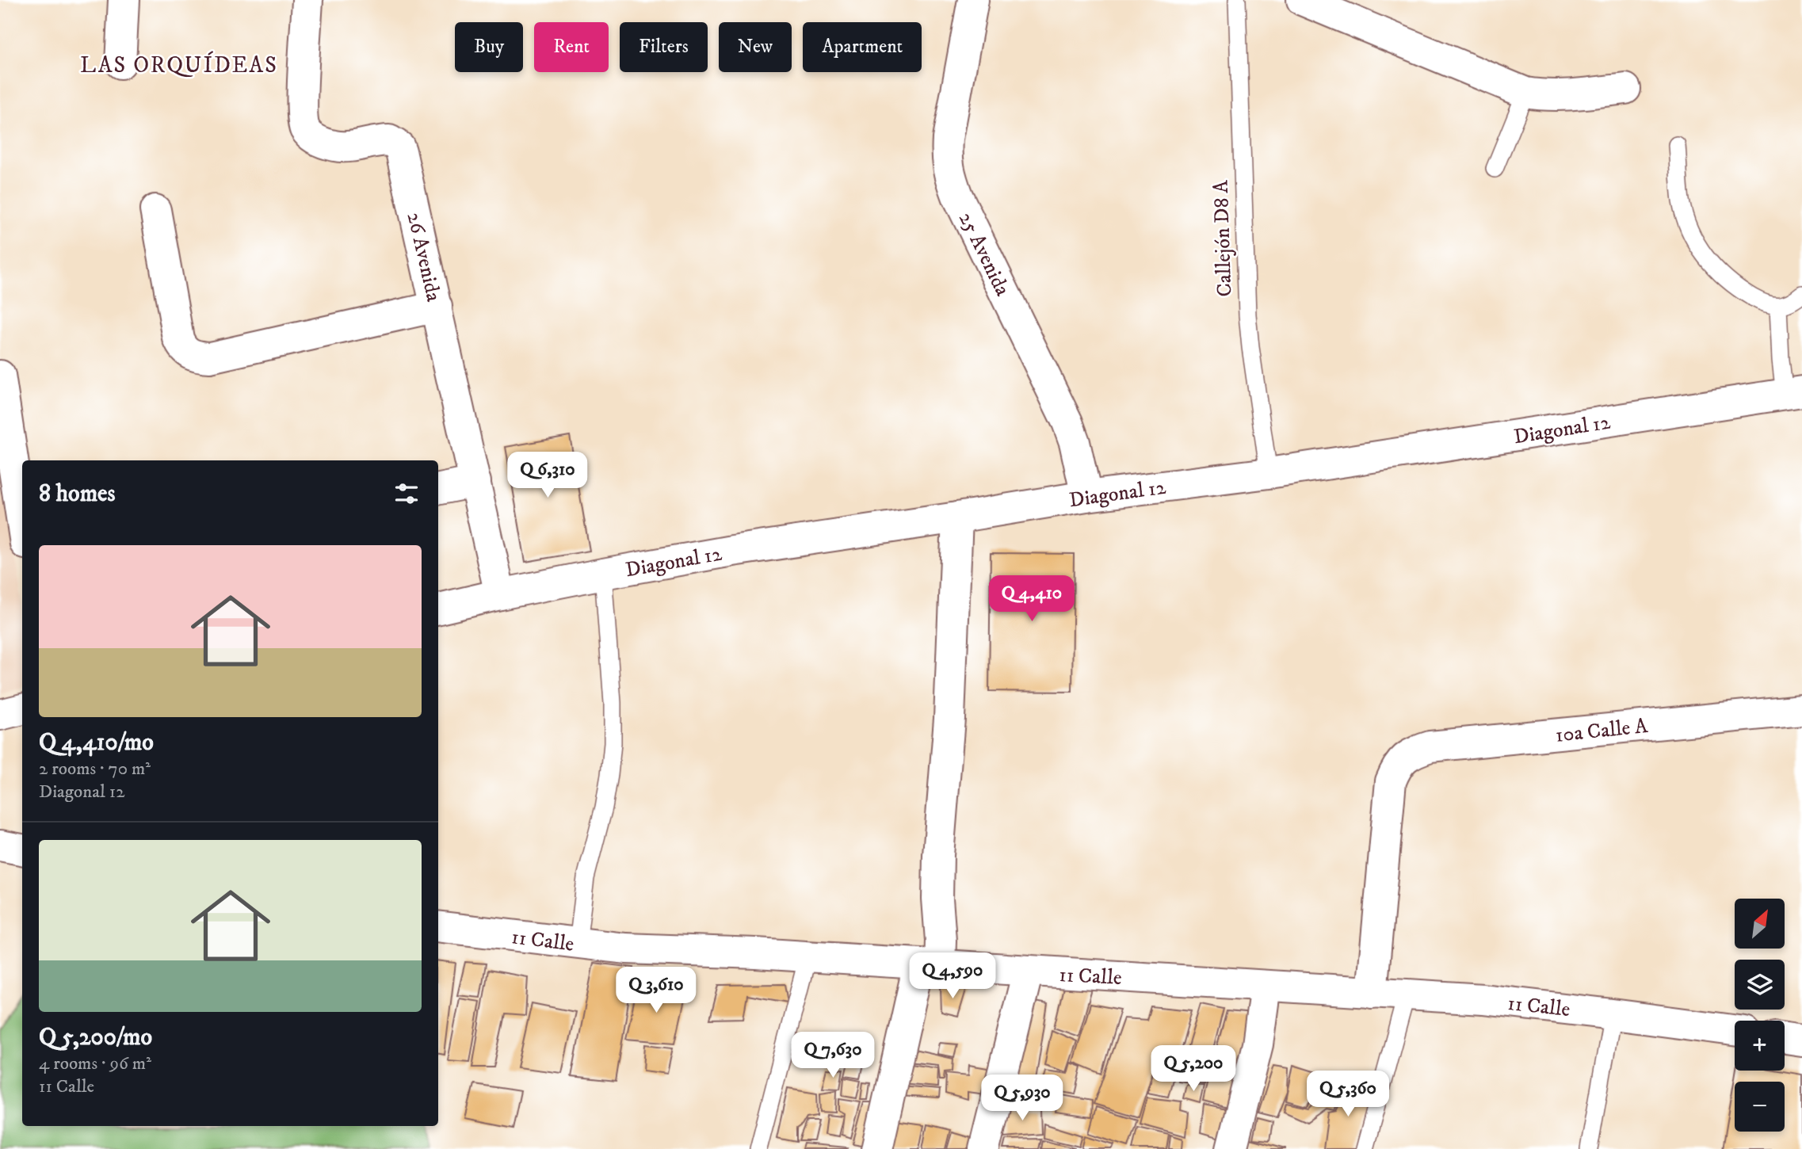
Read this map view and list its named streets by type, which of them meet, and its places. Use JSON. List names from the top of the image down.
{
  "streets": {
    "street": [
      "25 Avenida",
      "26 Avenida",
      "Diagonal 12",
      "10a Calle A",
      "11 Calle"
    ],
    "lane": ["Callejón D8 A"]
  },
  "crossings": [
    ["Callejón D8 A", "Diagonal 12"],
    ["25 Avenida", "Diagonal 12"],
    ["26 Avenida", "Diagonal 12"],
    ["10a Calle A", "11 Calle"]
  ],
  "districts": ["LAS ORQUÍDEAS"],
  "north": "top right",
  "page": {
    "chip": [
      "Buy",
      "Rent",
      "Filters",
      "New",
      "Apartment"
    ],
    "price": [
      "Q 6,310",
      "Q 4,410",
      "Q 4,590",
      "Q 3,610",
      "Q 7,630",
      "Q 5,200",
      "Q 5,360",
      "Q 5,930"
    ],
    "heading": "8 homes",
    "list": [
      {
        "name": "Q 4,410/mo",
        "note": "2 rooms · 70 m² · Diagonal 12"
      },
      {
        "name": "Q 5,200/mo",
        "note": "4 rooms · 96 m² · 11 Calle"
      }
    ],
    "map_buttons": ["+", "−"]
  }
}
